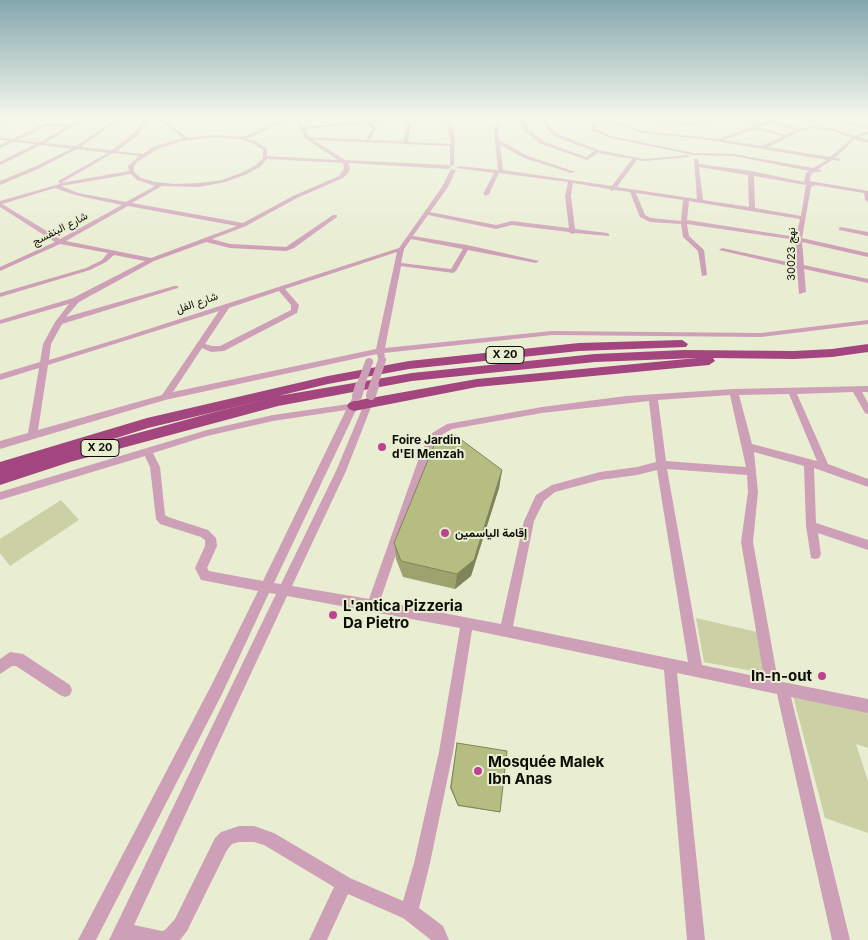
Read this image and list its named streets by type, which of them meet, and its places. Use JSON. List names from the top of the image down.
{
  "streets": {
    "highway": ["X 20"],
    "street": ["شارع البنفسج", "نهج 30023", "شارع الفل"]
  },
  "places": [
    "Foire Jardin d'El Menzah",
    "إقامة الياسمين",
    "L'antica Pizzeria Da Pietro",
    "In-n-out",
    "Mosquée Malek Ibn Anas"
  ]
}
